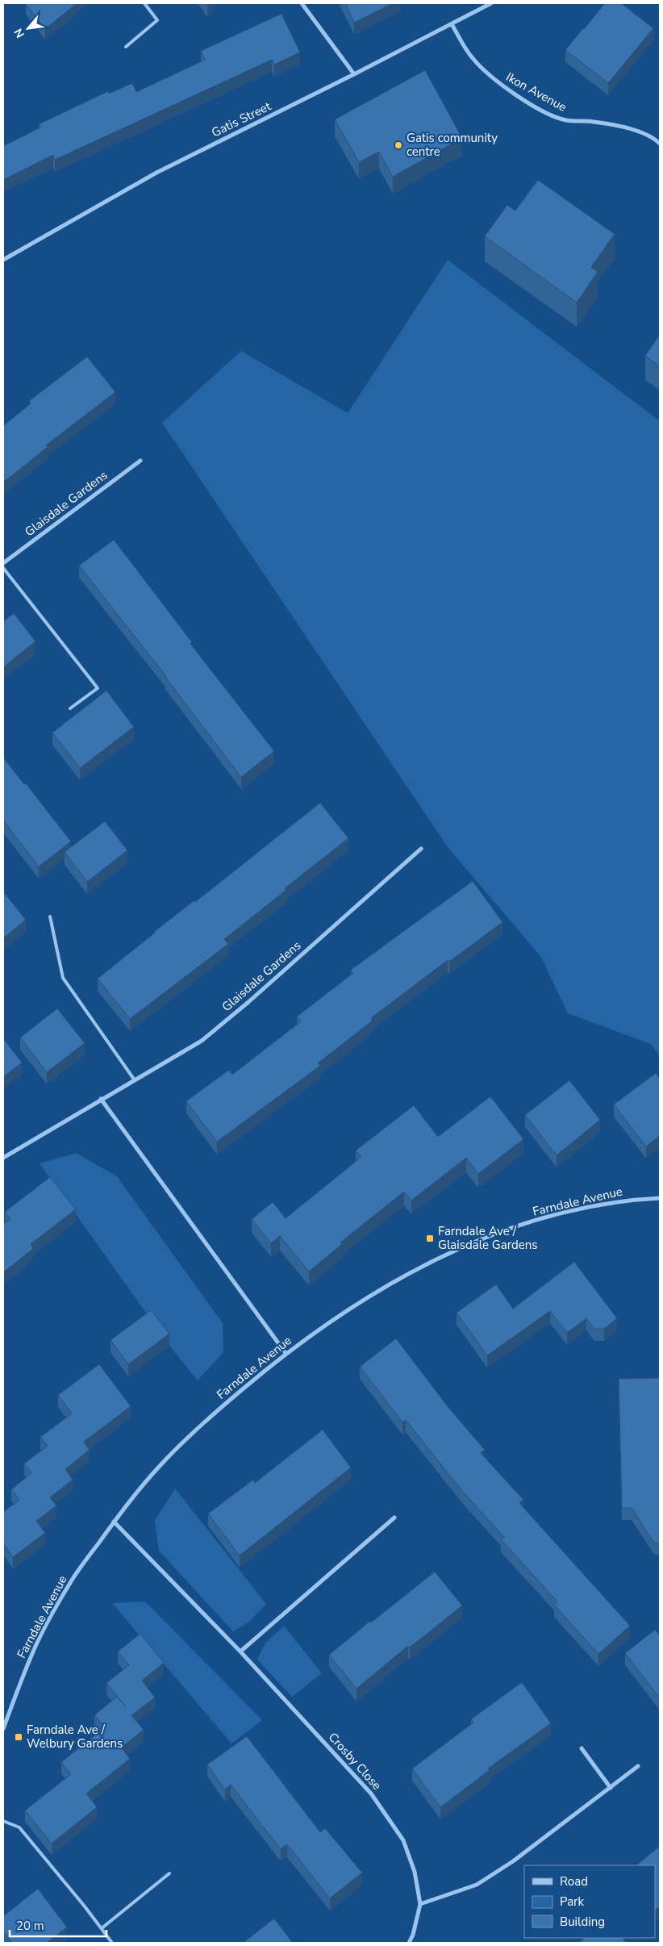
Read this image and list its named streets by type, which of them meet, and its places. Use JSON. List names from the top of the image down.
{
  "streets": {
    "street": [
      "Ikon Avenue",
      "Gatis Street",
      "Glaisdale Gardens",
      "Farndale Avenue",
      "Crosby Close"
    ]
  },
  "crossings": [
    ["Ikon Avenue", "Gatis Street"],
    ["Farndale Avenue", "Crosby Close"]
  ],
  "places": {
    "other": ["Gatis community centre"],
    "transit": ["Farndale Ave / Glaisdale Gardens", "Farndale Ave / Welbury Gardens"]
  },
  "legend": ["Road", "Park", "Building"],
  "scale_bar": "20 m",
  "north": "bottom left"
}
